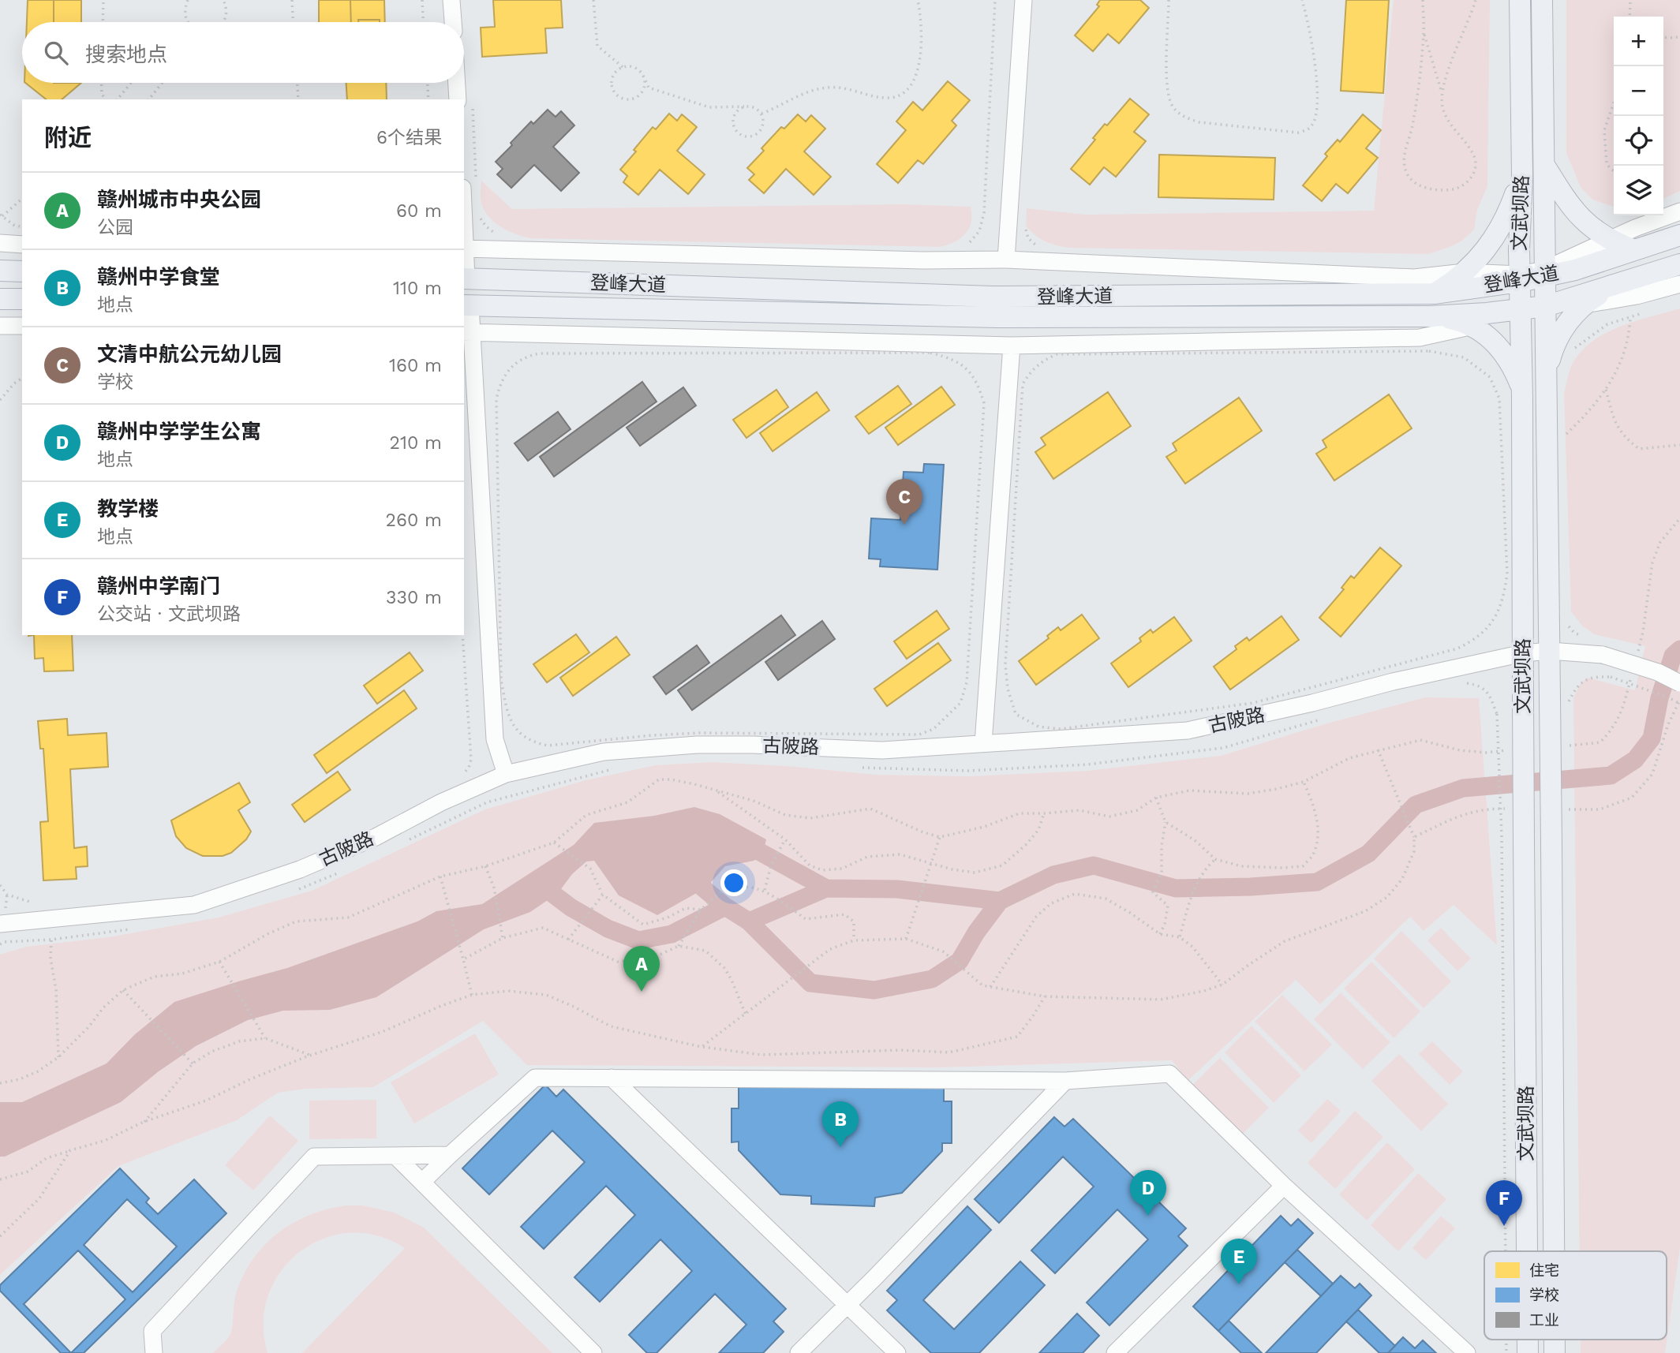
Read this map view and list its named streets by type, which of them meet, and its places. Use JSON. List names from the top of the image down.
{
  "streets": {
    "main road": ["文武坝路", "登峰大道"],
    "street": ["古陂路"]
  },
  "crossings": [
    ["文武坝路", "登峰大道"],
    ["文武坝路", "古陂路"]
  ],
  "legend": ["住宅", "学校", "工业"],
  "page": {
    "map_buttons": ["+", "−"],
    "search": "搜索地点",
    "heading": ["附近", "6个结果"],
    "list": [
      {
        "mark": "A",
        "name": "赣州城市中央公园",
        "note": "公园",
        "value": "60 m"
      },
      {
        "mark": "B",
        "name": "赣州中学食堂",
        "note": "地点",
        "value": "110 m"
      },
      {
        "mark": "C",
        "name": "文清中航公元幼儿园",
        "note": "学校",
        "value": "160 m"
      },
      {
        "mark": "D",
        "name": "赣州中学学生公寓",
        "note": "地点",
        "value": "210 m"
      },
      {
        "mark": "E",
        "name": "教学楼",
        "note": "地点",
        "value": "260 m"
      },
      {
        "mark": "F",
        "name": "赣州中学南门",
        "note": "公交站 · 文武坝路",
        "value": "330 m"
      }
    ],
    "pins": [
      "C",
      "A",
      "B",
      "D",
      "F",
      "E"
    ]
  }
}
